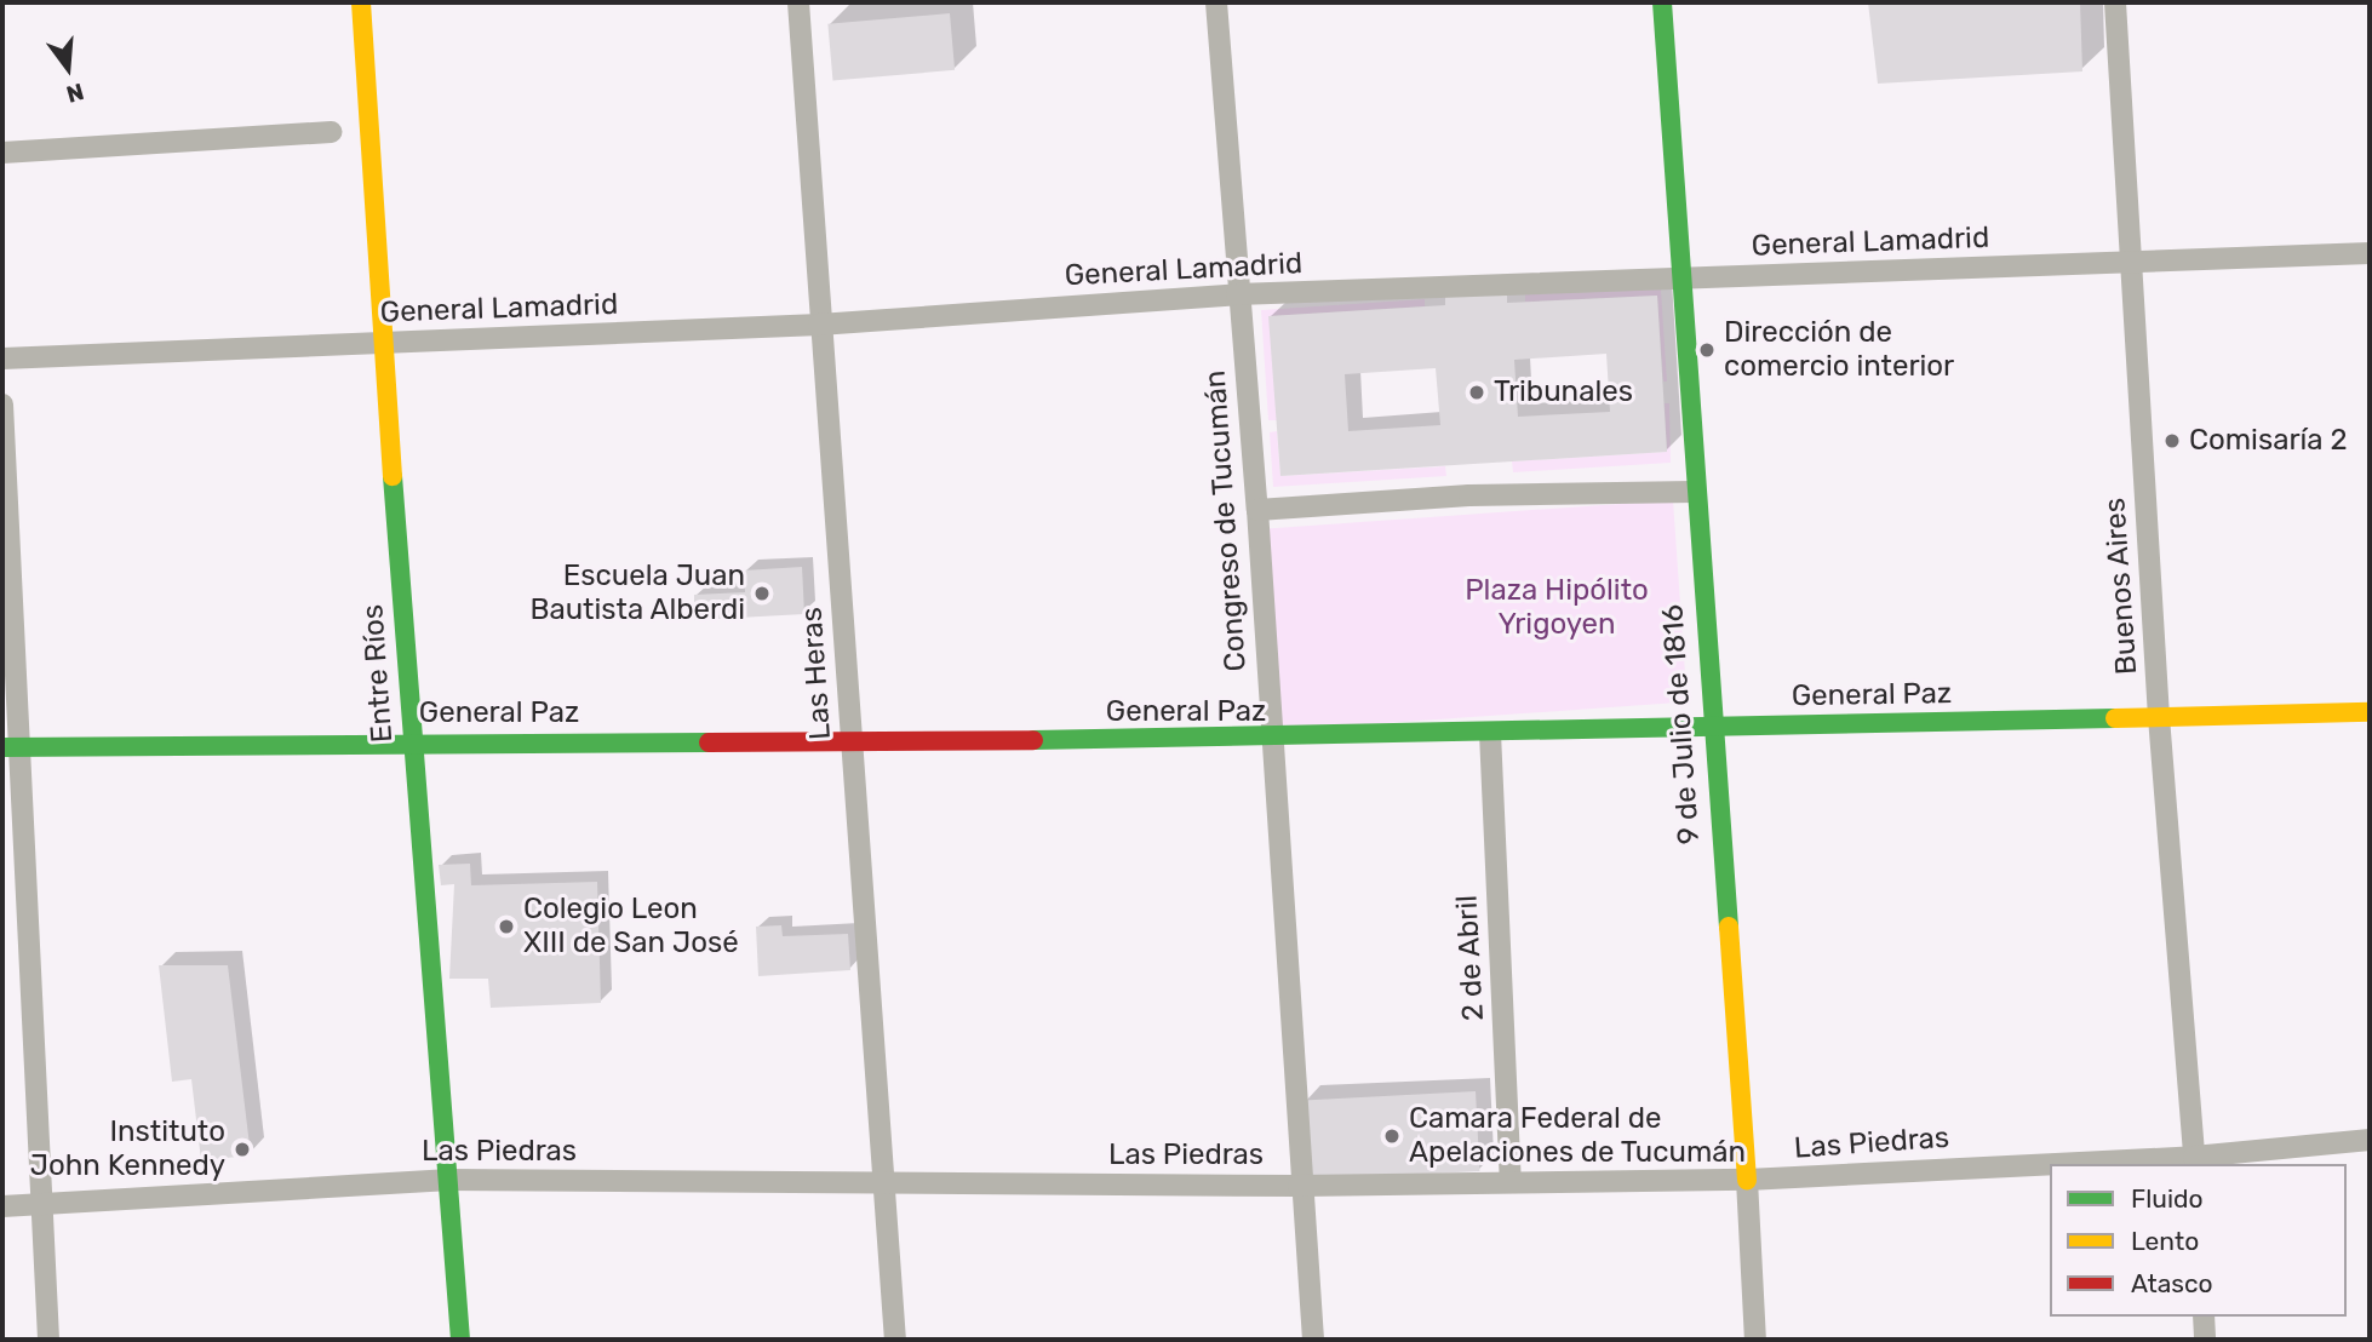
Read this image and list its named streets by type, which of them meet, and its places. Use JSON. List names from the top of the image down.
{
  "streets": {
    "street": [
      "General Lamadrid",
      "Congreso de Tucumán",
      "Buenos Aires",
      "Entre Ríos",
      "Las Heras",
      "General Paz",
      "9 de Julio de 1816",
      "2 de Abril",
      "Las Piedras"
    ]
  },
  "crossings": [
    ["General Lamadrid", "Congreso de Tucumán"],
    ["General Lamadrid", "Buenos Aires"],
    ["General Lamadrid", "Entre Ríos"],
    ["General Lamadrid", "Las Heras"],
    ["General Lamadrid", "9 de Julio de 1816"],
    ["Congreso de Tucumán", "General Paz"],
    ["Congreso de Tucumán", "Las Piedras"],
    ["Buenos Aires", "General Paz"],
    ["Buenos Aires", "Las Piedras"],
    ["Entre Ríos", "General Paz"],
    ["Entre Ríos", "Las Piedras"],
    ["Las Heras", "General Paz"],
    ["Las Heras", "Las Piedras"],
    ["General Paz", "9 de Julio de 1816"],
    ["General Paz", "2 de Abril"],
    ["9 de Julio de 1816", "Las Piedras"],
    ["2 de Abril", "Las Piedras"]
  ],
  "parks": ["Plaza Hipólito Yrigoyen"],
  "places": [
    "Dirección de comercio interior",
    "Tribunales",
    "Comisaría 2",
    "Escuela Juan Bautista Alberdi",
    "Colegio Leon XIII de San José",
    "Camara Federal de Apelaciones de Tucumán",
    "Instituto John Kennedy"
  ],
  "legend": ["Fluido", "Lento", "Atasco"],
  "north": "bottom"
}
